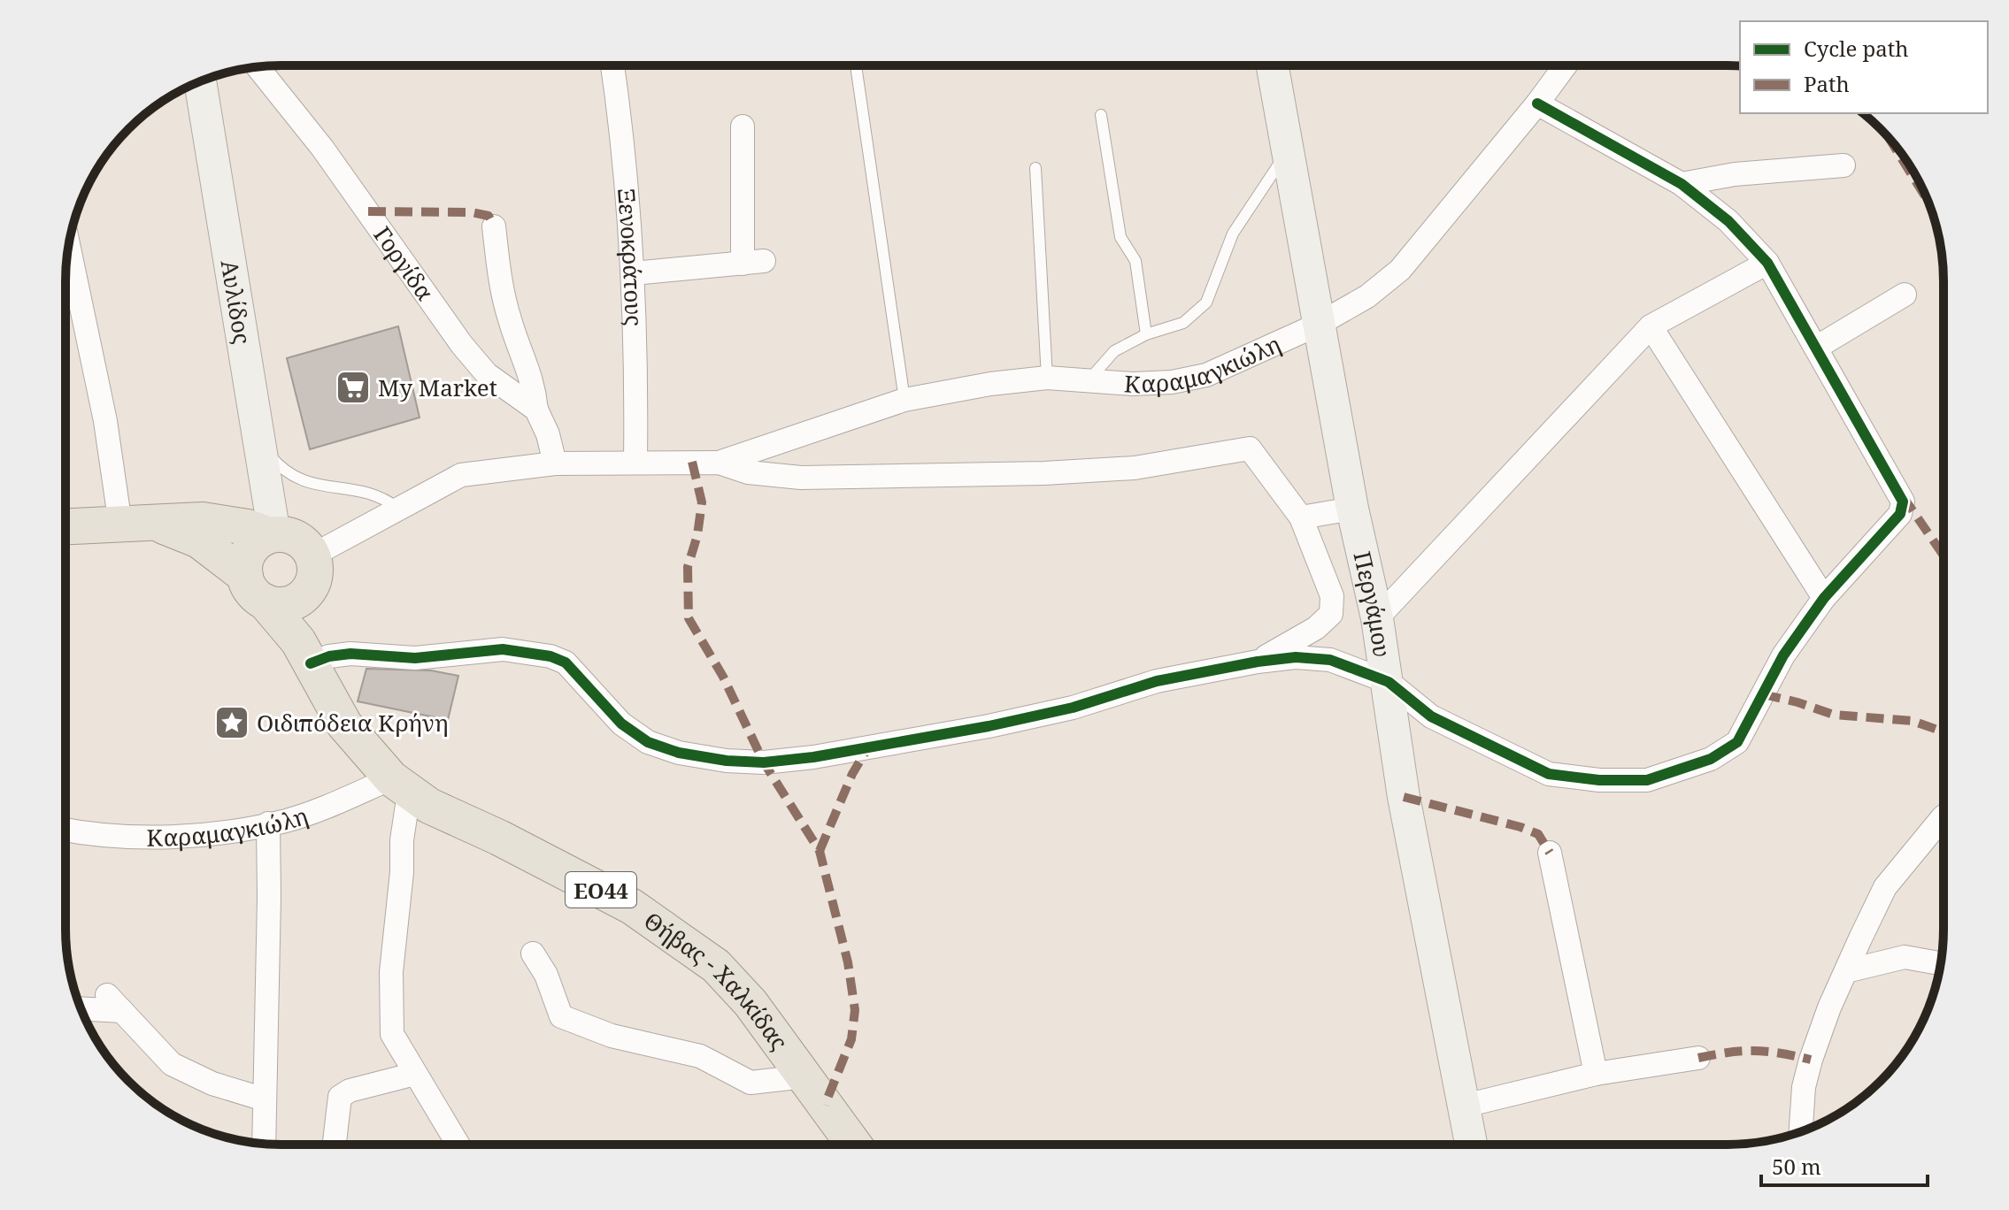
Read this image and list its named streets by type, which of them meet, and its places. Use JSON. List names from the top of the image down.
{
  "streets": {
    "main road": ["ΕΟ44", "Θήβας - Χαλκίδας"],
    "street": [
      "Ξενοκράτους",
      "Γοργίδα",
      "Αυλίδος",
      "Καραμαγκιώλη",
      "Περγάμου"
    ]
  },
  "crossings": [
    ["Αυλίδος", "Θήβας - Χαλκίδας"],
    ["Καραμαγκιώλη", "Περγάμου"],
    ["Καραμαγκιώλη", "Θήβας - Χαλκίδας"]
  ],
  "places": {
    "supermarket": ["My Market"],
    "place": ["Οιδιπόδεια Κρήνη"]
  },
  "legend": ["Cycle path", "Path"],
  "scale_bar": "50 m"
}
